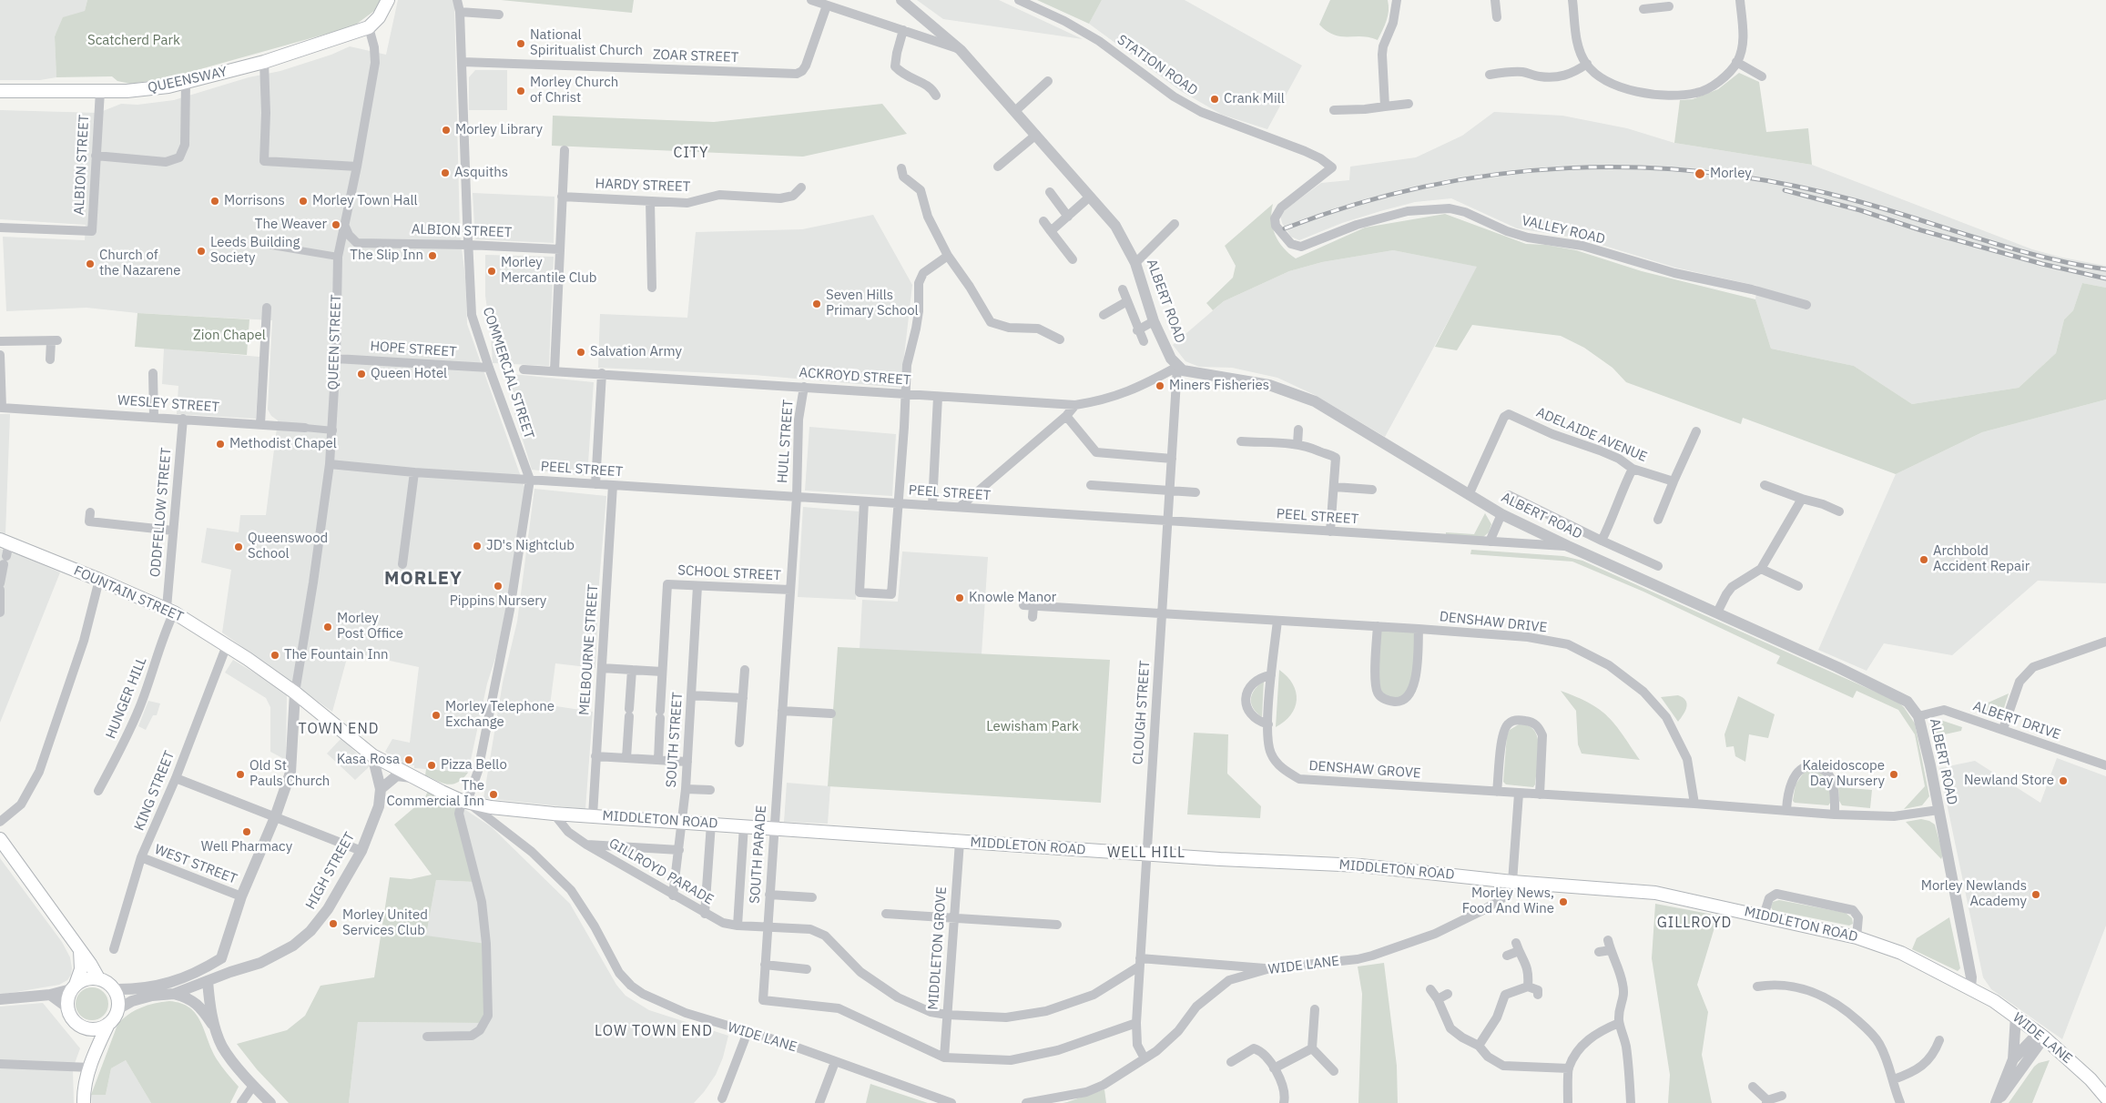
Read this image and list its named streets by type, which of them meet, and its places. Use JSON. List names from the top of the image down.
{
  "streets": {
    "main road": [
      "QUEENSWAY",
      "FOUNTAIN STREET",
      "MIDDLETON ROAD",
      "WIDE LANE"
    ],
    "street": [
      "ZOAR STREET",
      "STATION ROAD",
      "ALBION STREET",
      "HARDY STREET",
      "VALLEY ROAD",
      "ALBERT ROAD",
      "QUEEN STREET",
      "HOPE STREET",
      "COMMERCIAL STREET",
      "ACKROYD STREET",
      "WESLEY STREET",
      "ADELAIDE AVENUE",
      "HULL STREET",
      "PEEL STREET",
      "ODDFELLOW STREET",
      "SCHOOL STREET",
      "DENSHAW DRIVE",
      "MELBOURNE STREET",
      "HUNGER HILL",
      "CLOUGH STREET",
      "ALBERT DRIVE",
      "SOUTH STREET",
      "DENSHAW GROVE",
      "KING STREET",
      "SOUTH PARADE",
      "WEST STREET",
      "HIGH STREET",
      "GILLROYD PARADE",
      "MIDDLETON GROVE"
    ]
  },
  "crossings": [
    ["ZOAR STREET", "COMMERCIAL STREET"],
    ["STATION ROAD", "VALLEY ROAD"],
    ["QUEENSWAY", "ALBION STREET"],
    ["QUEENSWAY", "QUEEN STREET"],
    ["ALBION STREET", "QUEEN STREET"],
    ["ALBION STREET", "COMMERCIAL STREET"],
    ["ALBERT ROAD", "ACKROYD STREET"],
    ["ALBERT ROAD", "ADELAIDE AVENUE"],
    ["ALBERT ROAD", "PEEL STREET"],
    ["ALBERT ROAD", "CLOUGH STREET"],
    ["ALBERT ROAD", "ALBERT DRIVE"],
    ["ALBERT ROAD", "DENSHAW GROVE"],
    ["ALBERT ROAD", "MIDDLETON ROAD"],
    ["ALBERT ROAD", "WIDE LANE"],
    ["QUEEN STREET", "HOPE STREET"],
    ["QUEEN STREET", "WESLEY STREET"],
    ["QUEEN STREET", "PEEL STREET"],
    ["QUEEN STREET", "FOUNTAIN STREET"],
    ["QUEEN STREET", "MIDDLETON ROAD"],
    ["HOPE STREET", "COMMERCIAL STREET"],
    ["COMMERCIAL STREET", "PEEL STREET"],
    ["COMMERCIAL STREET", "MIDDLETON ROAD"],
    ["COMMERCIAL STREET", "WIDE LANE"],
    ["ACKROYD STREET", "HULL STREET"],
    ["ACKROYD STREET", "CLOUGH STREET"],
    ["WESLEY STREET", "ODDFELLOW STREET"],
    ["HULL STREET", "PEEL STREET"],
    ["HULL STREET", "SOUTH PARADE"],
    ["PEEL STREET", "MELBOURNE STREET"],
    ["PEEL STREET", "CLOUGH STREET"],
    ["PEEL STREET", "SOUTH PARADE"],
    ["ODDFELLOW STREET", "FOUNTAIN STREET"],
    ["ODDFELLOW STREET", "HUNGER HILL"],
    ["SCHOOL STREET", "SOUTH STREET"],
    ["SCHOOL STREET", "SOUTH PARADE"],
    ["FOUNTAIN STREET", "HUNGER HILL"],
    ["FOUNTAIN STREET", "KING STREET"],
    ["FOUNTAIN STREET", "MIDDLETON ROAD"],
    ["DENSHAW DRIVE", "CLOUGH STREET"],
    ["DENSHAW DRIVE", "DENSHAW GROVE"],
    ["MELBOURNE STREET", "MIDDLETON ROAD"],
    ["CLOUGH STREET", "MIDDLETON ROAD"],
    ["CLOUGH STREET", "GILLROYD PARADE"],
    ["CLOUGH STREET", "WIDE LANE"],
    ["SOUTH STREET", "MIDDLETON ROAD"],
    ["SOUTH STREET", "GILLROYD PARADE"],
    ["KING STREET", "WEST STREET"],
    ["MIDDLETON ROAD", "SOUTH PARADE"],
    ["MIDDLETON ROAD", "HIGH STREET"],
    ["MIDDLETON ROAD", "GILLROYD PARADE"],
    ["MIDDLETON ROAD", "MIDDLETON GROVE"],
    ["MIDDLETON ROAD", "WIDE LANE"],
    ["SOUTH PARADE", "GILLROYD PARADE"],
    ["SOUTH PARADE", "MIDDLETON GROVE"],
    ["GILLROYD PARADE", "MIDDLETON GROVE"]
  ],
  "districts": [
    "CITY",
    "MORLEY",
    "TOWN END",
    "WELL HILL",
    "GILLROYD",
    "LOW TOWN END"
  ],
  "parks": ["Scatcherd Park", "Zion Chapel", "Lewisham Park"],
  "places": [
    "National Spiritualist Church",
    "Morley Church of Christ",
    "Crank Mill",
    "Morley Library",
    "Asquiths",
    "Morley",
    "Morrisons",
    "Morley Town Hall",
    "The Weaver",
    "Leeds Building Society",
    "The Slip Inn",
    "Church of the Nazarene",
    "Morley Mercantile Club",
    "Seven Hills Primary School",
    "Salvation Army",
    "Queen Hotel",
    "Miners Fisheries",
    "Methodist Chapel",
    "JD's Nightclub",
    "Queenswood School",
    "Archbold Accident Repair",
    "Pippins Nursery",
    "Knowle Manor",
    "Morley Post Office",
    "The Fountain Inn",
    "Morley Telephone Exchange",
    "Kasa Rosa",
    "Pizza Bello",
    "Old St Pauls Church",
    "Kaleidoscope Day Nursery",
    "Newland Store",
    "The Commercial Inn",
    "Well Pharmacy",
    "Morley Newlands Academy",
    "Morley News, Food And Wine",
    "Morley United Services Club"
  ]
}
